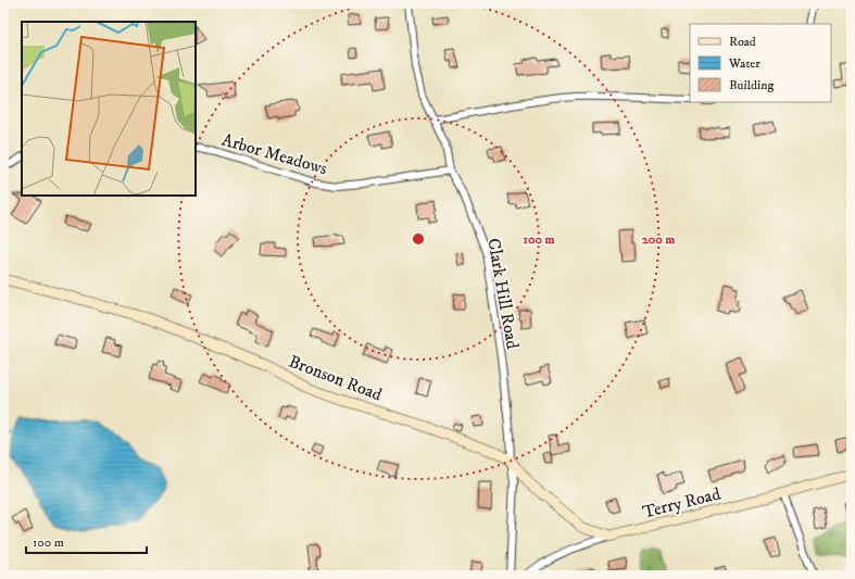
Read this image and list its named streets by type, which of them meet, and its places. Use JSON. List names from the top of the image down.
{
  "streets": {
    "street": [
      "Arbor Meadows",
      "Clark Hill Road",
      "Bronson Road",
      "Terry Road"
    ]
  },
  "crossings": [
    ["Arbor Meadows", "Clark Hill Road"],
    ["Clark Hill Road", "Bronson Road"],
    ["Bronson Road", "Terry Road"]
  ],
  "legend": ["Road", "Water", "Building"],
  "scale_bar": "100 m",
  "rings": ["100 m", "200 m"]
}
